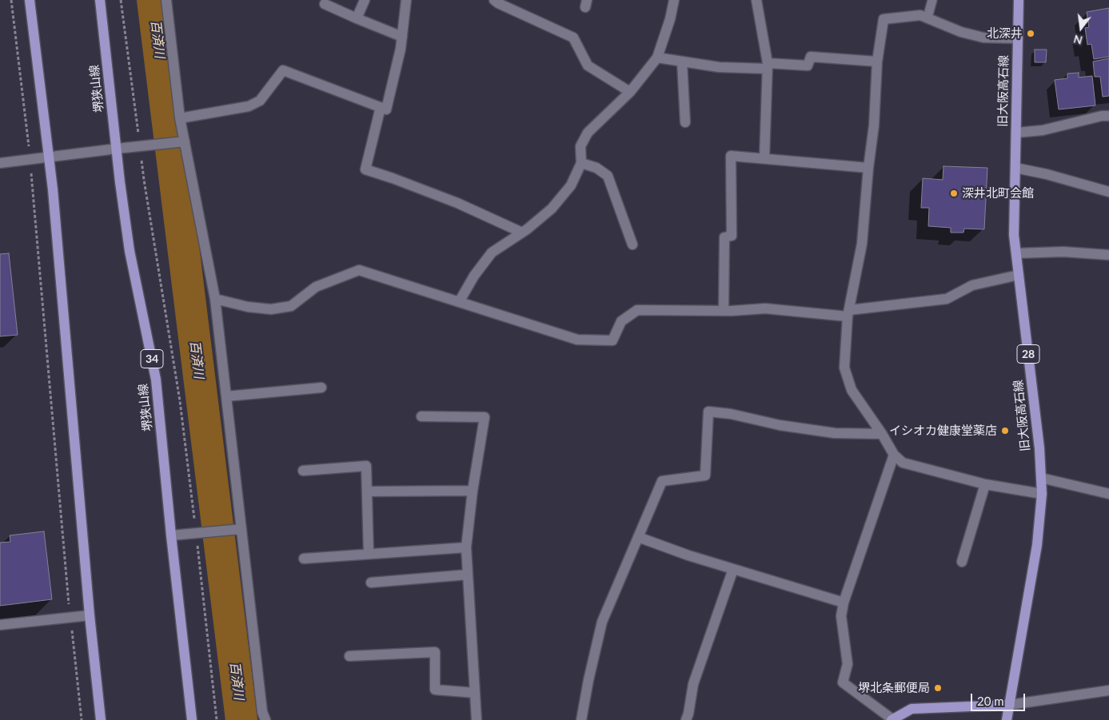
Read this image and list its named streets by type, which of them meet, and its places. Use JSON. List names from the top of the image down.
{
  "streets": {
    "main road": [
      "堺狭山線",
      "旧大阪高石線",
      "28",
      "34"
    ]
  },
  "water": ["百済川"],
  "places": [
    "北深井",
    "深井北町会館",
    "イシオカ健康堂薬店",
    "堺北条郵便局"
  ],
  "scale_bar": "20 m",
  "north": "bottom"
}
